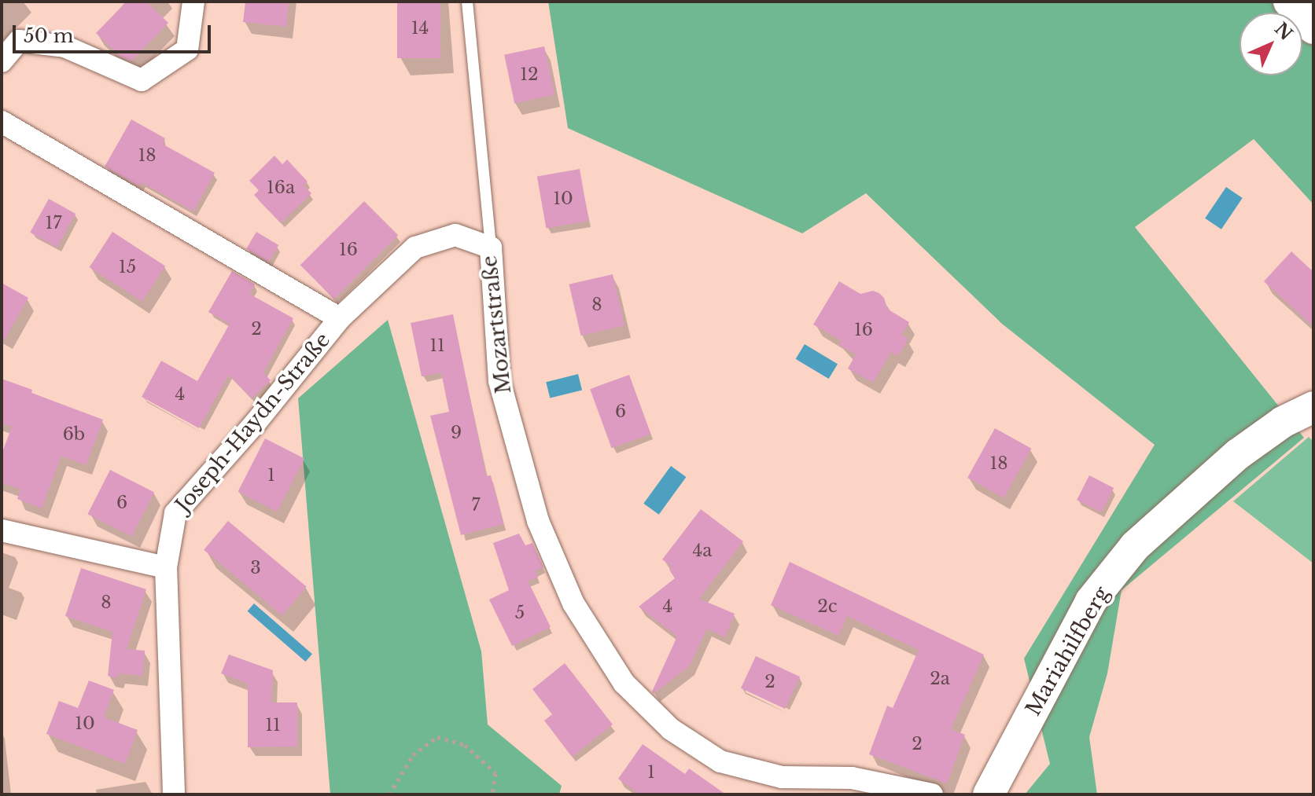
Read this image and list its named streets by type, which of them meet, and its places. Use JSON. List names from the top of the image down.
{
  "streets": {
    "main road": ["Mariahilfberg"],
    "street": ["Mozartstraße", "Joseph-Haydn-Straße"]
  },
  "crossings": [
    ["Mozartstraße", "Joseph-Haydn-Straße"]
  ],
  "house_numbers": [
    "14",
    "12",
    "18",
    "16a",
    "10",
    "17",
    "16",
    "15",
    "8",
    "2",
    "16",
    "11",
    "4",
    "6",
    "9",
    "6b",
    "18",
    "1",
    "6",
    "7",
    "4a",
    "3",
    "8",
    "4",
    "2c",
    "5",
    "2a",
    "2",
    "10",
    "11",
    "2",
    "1"
  ],
  "scale_bar": "50 m",
  "north": "top right"
}
